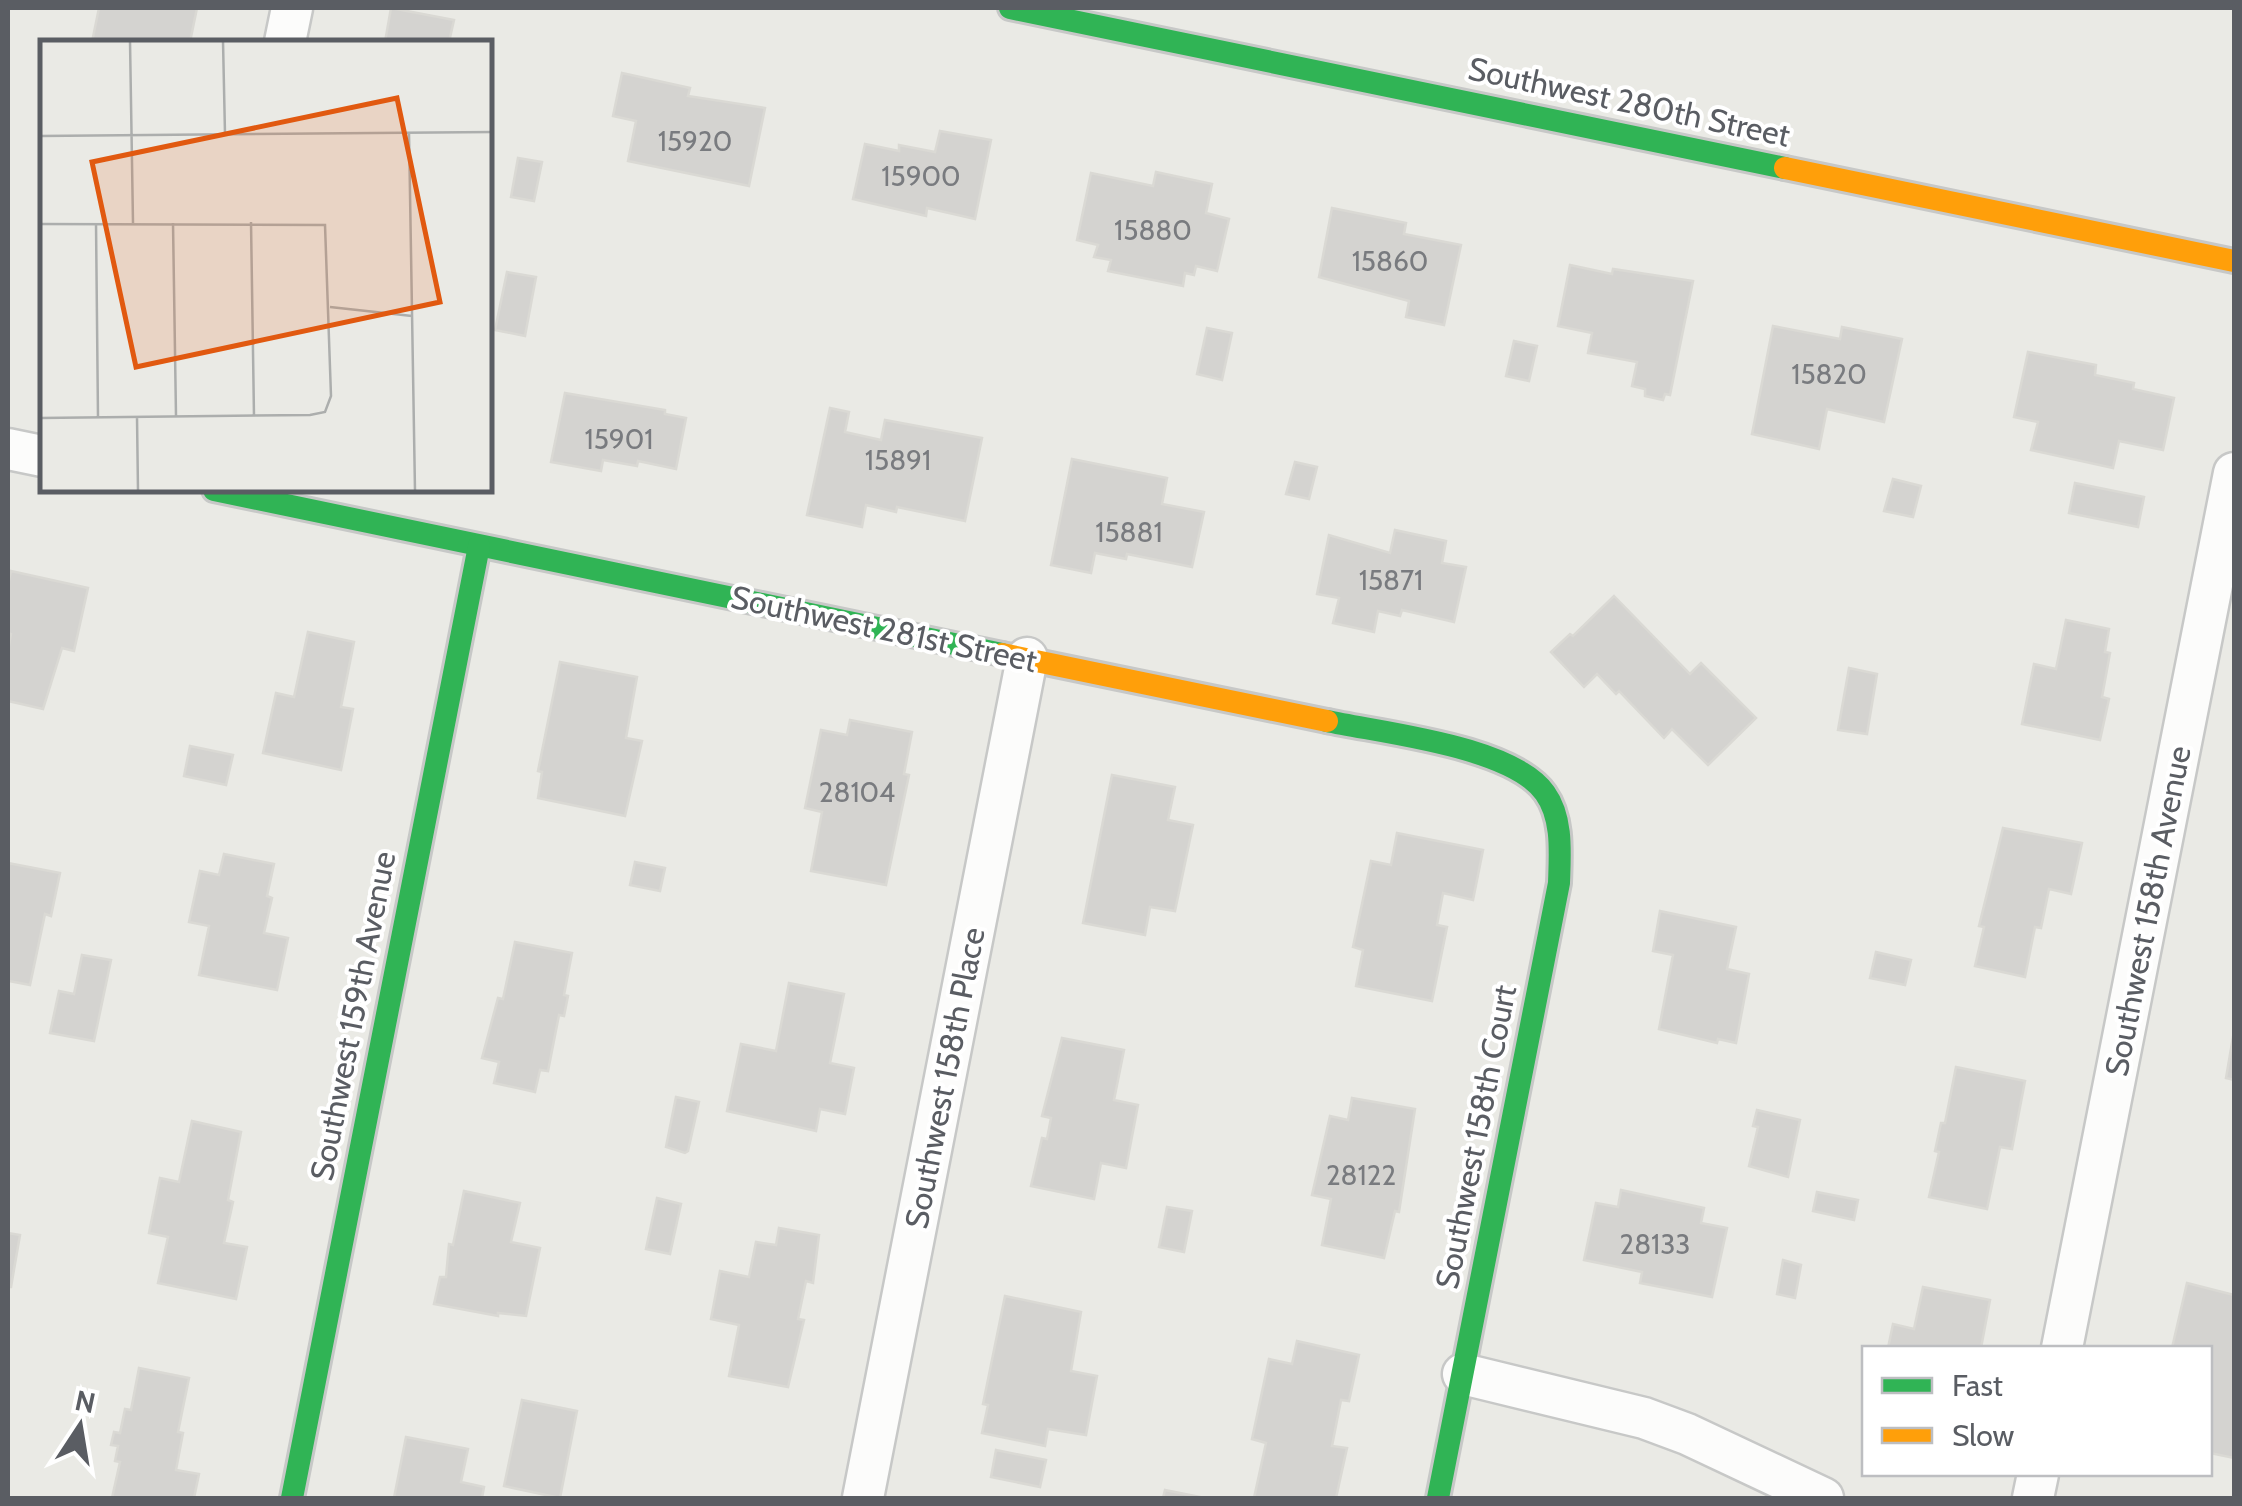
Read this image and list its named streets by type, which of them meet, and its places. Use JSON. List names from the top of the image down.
{
  "streets": {
    "street": [
      "Southwest 280th Street",
      "Southwest 281st Street",
      "Southwest 158th Avenue",
      "Southwest 159th Avenue",
      "Southwest 158th Place",
      "Southwest 158th Court"
    ]
  },
  "crossings": [
    ["Southwest 281st Street", "Southwest 159th Avenue"],
    ["Southwest 281st Street", "Southwest 158th Place"],
    ["Southwest 281st Street", "Southwest 158th Court"]
  ],
  "house_numbers": [
    "15920",
    "15900",
    "15880",
    "15860",
    "15820",
    "15901",
    "15891",
    "15881",
    "15871",
    "28104",
    "28122",
    "28133"
  ],
  "legend": ["Fast", "Slow"],
  "north": "top"
}
